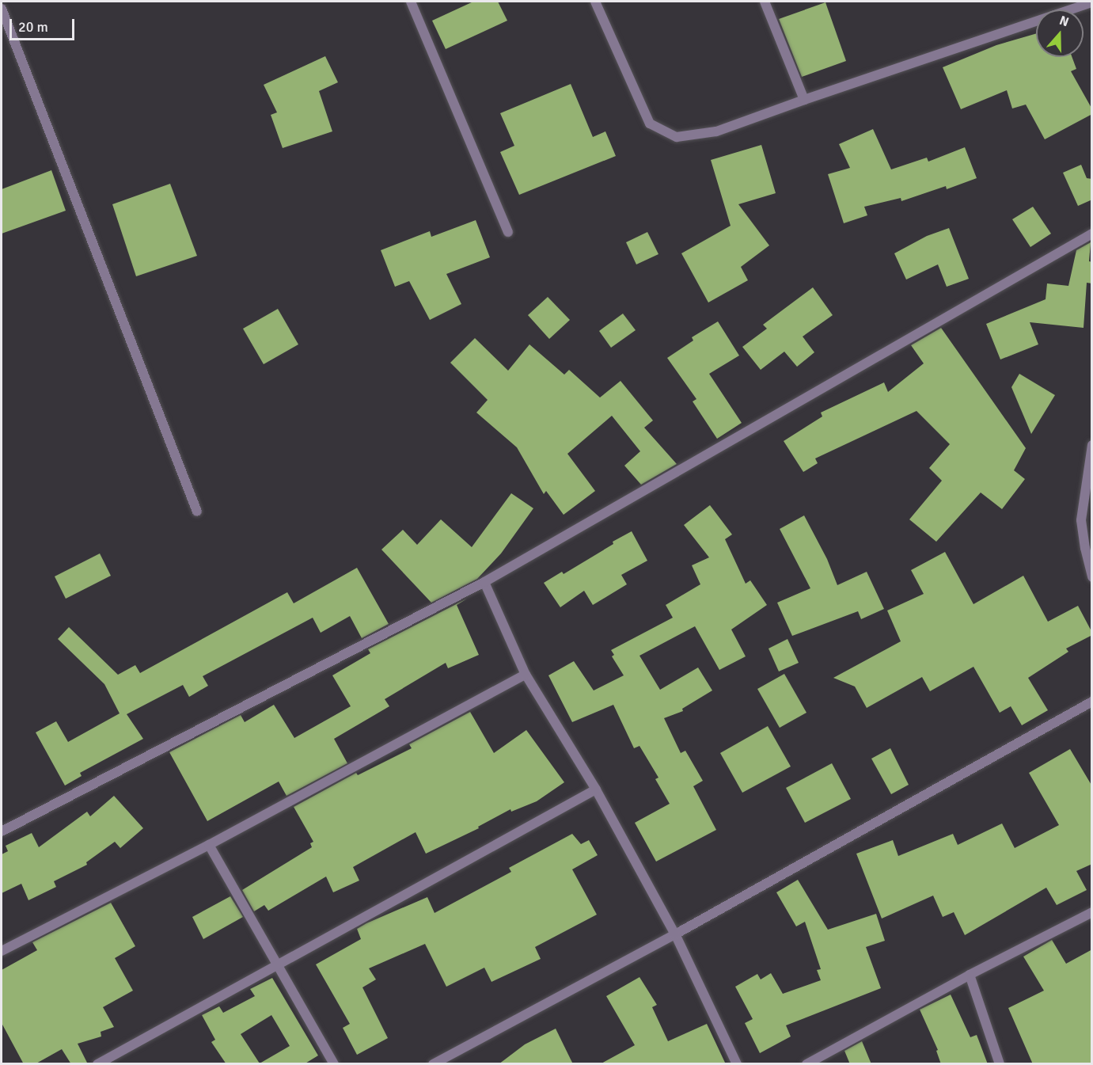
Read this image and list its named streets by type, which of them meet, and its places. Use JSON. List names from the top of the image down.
{
  "scale_bar": "20 m",
  "north": "top"
}
